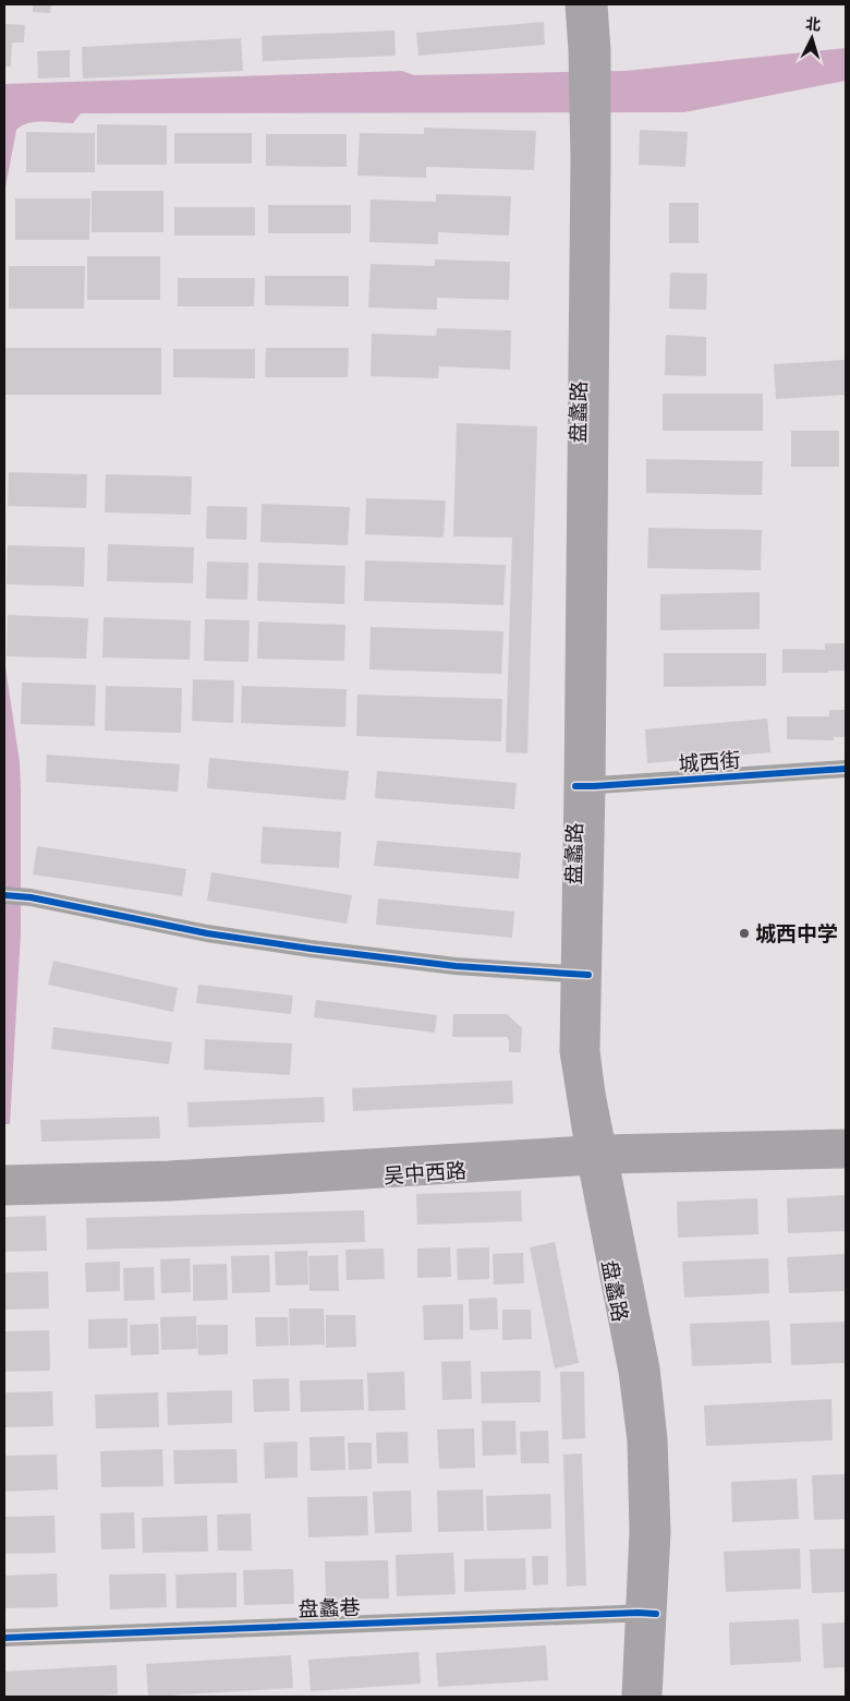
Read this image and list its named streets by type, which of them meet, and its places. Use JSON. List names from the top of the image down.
{
  "streets": {
    "main road": ["盘蠡路", "吴中西路"],
    "street": ["城西街", "盘蠡巷"]
  },
  "crossings": [
    ["盘蠡路", "城西街"],
    ["盘蠡路", "吴中西路"],
    ["盘蠡路", "盘蠡巷"]
  ],
  "places": ["城西中学"],
  "north": "top"
}
